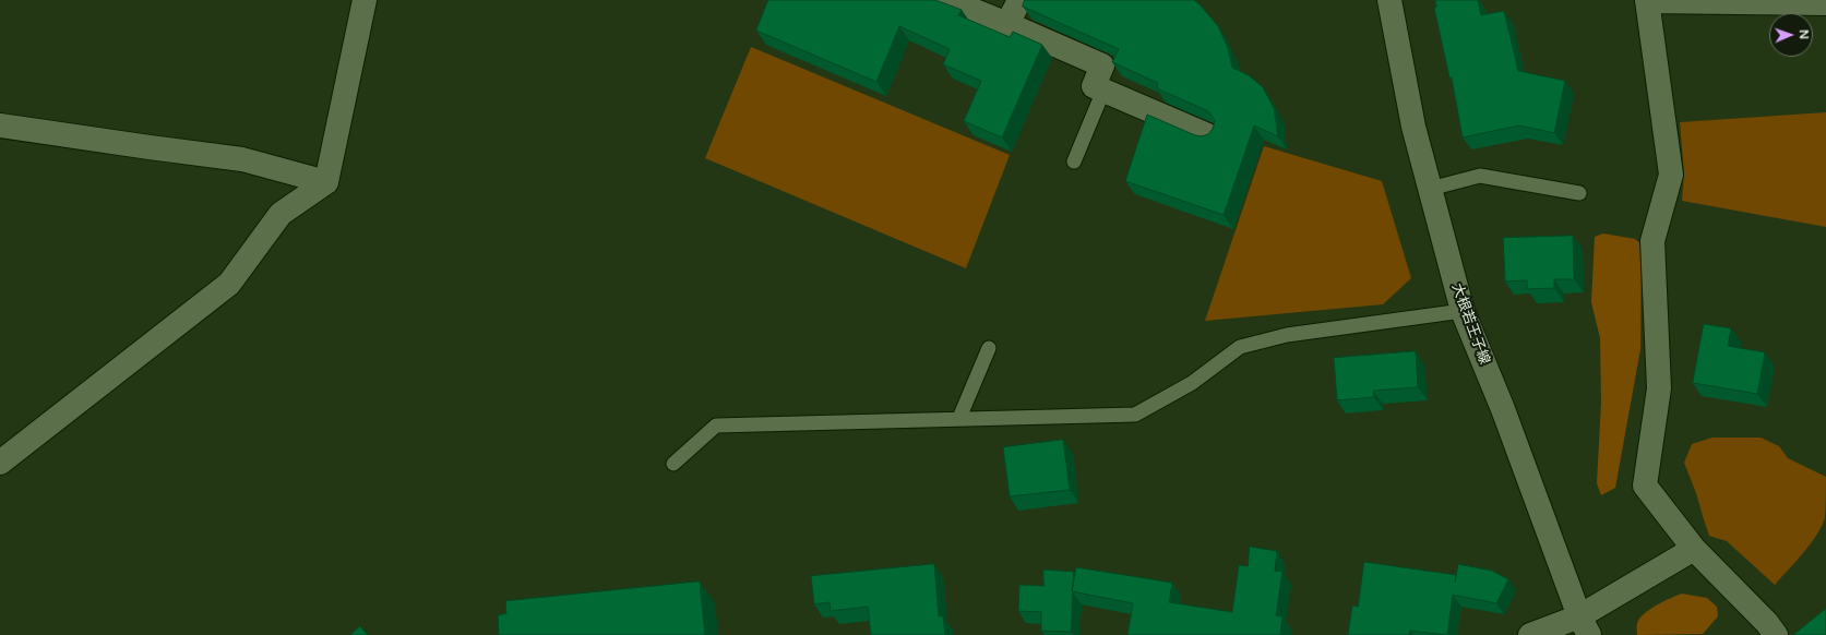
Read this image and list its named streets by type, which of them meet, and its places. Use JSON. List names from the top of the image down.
{
  "streets": {
    "street": ["大根若王子線"]
  },
  "north": "right"
}
